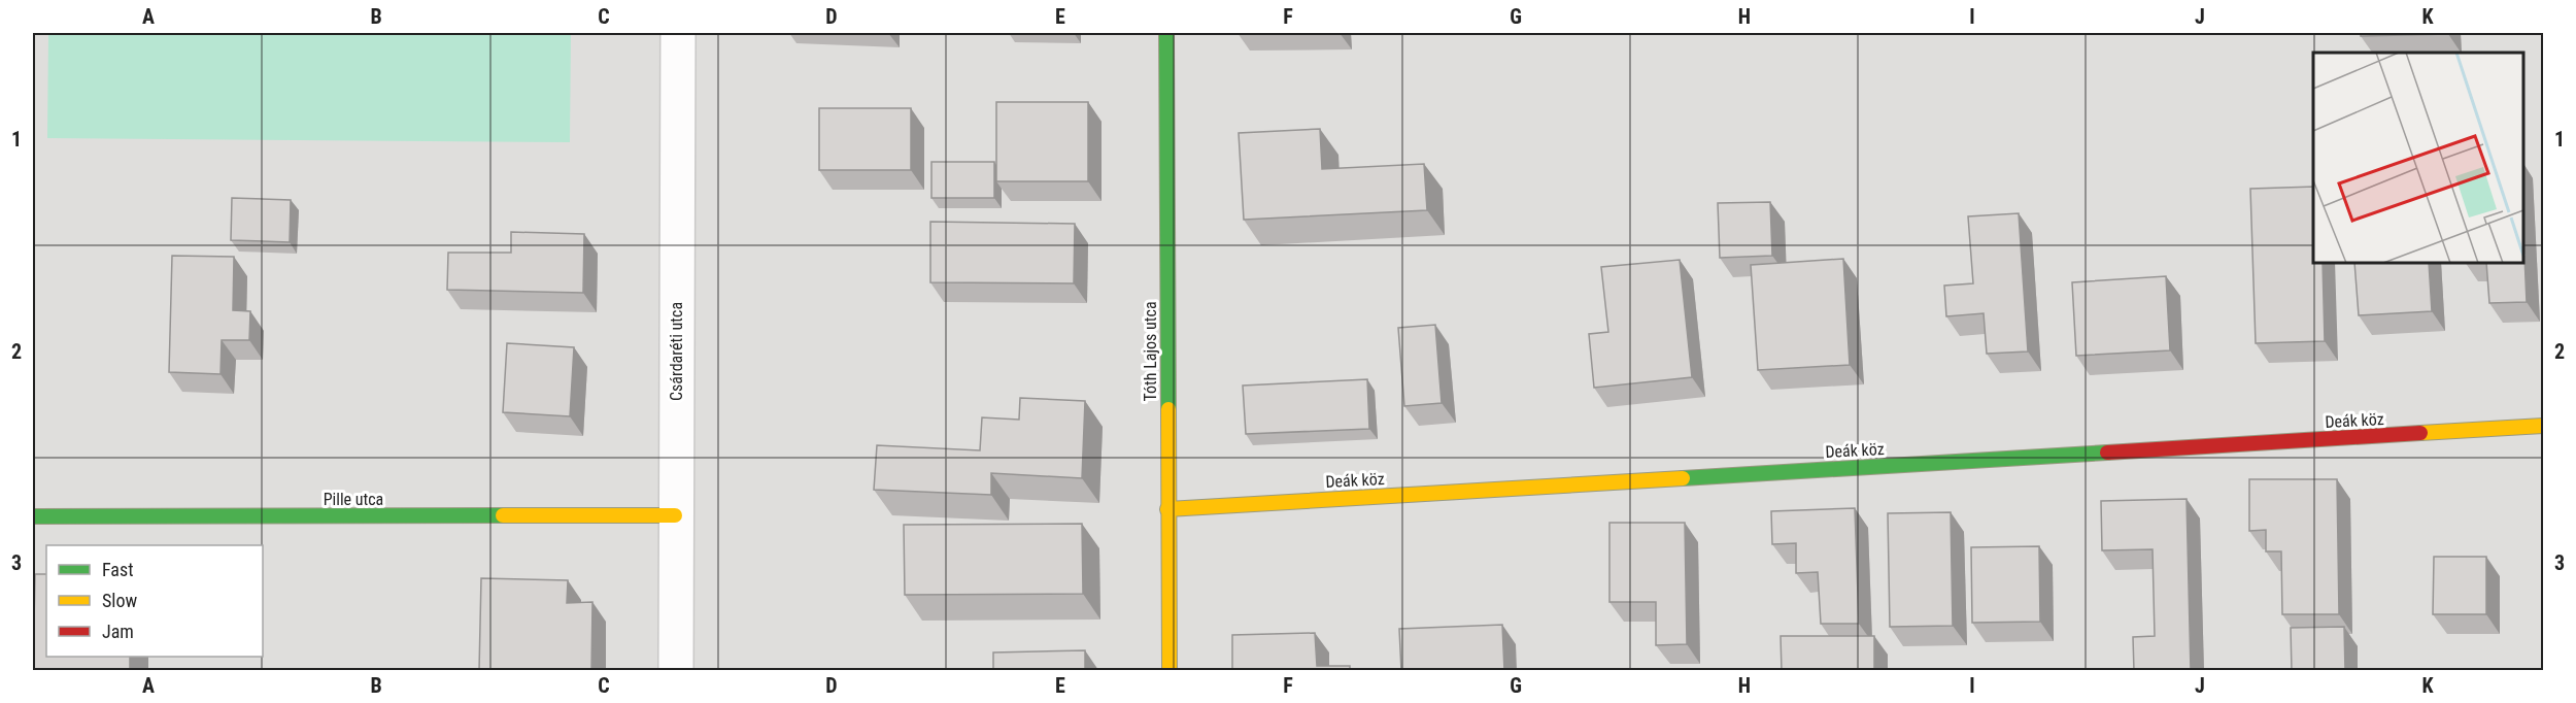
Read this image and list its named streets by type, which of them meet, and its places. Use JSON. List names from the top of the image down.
{
  "streets": {
    "street": [
      "Csárdaréti utca",
      "Tóth Lajos utca",
      "Deák köz",
      "Pille utca"
    ]
  },
  "crossings": [
    ["Csárdaréti utca", "Pille utca"],
    ["Tóth Lajos utca", "Deák köz"]
  ],
  "legend": ["Fast", "Slow", "Jam"],
  "grid": {
    "columns": [
      "A",
      "B",
      "C",
      "D",
      "E",
      "F",
      "G",
      "H",
      "I",
      "J",
      "K"
    ],
    "rows": ["1", "2", "3"]
  }
}
